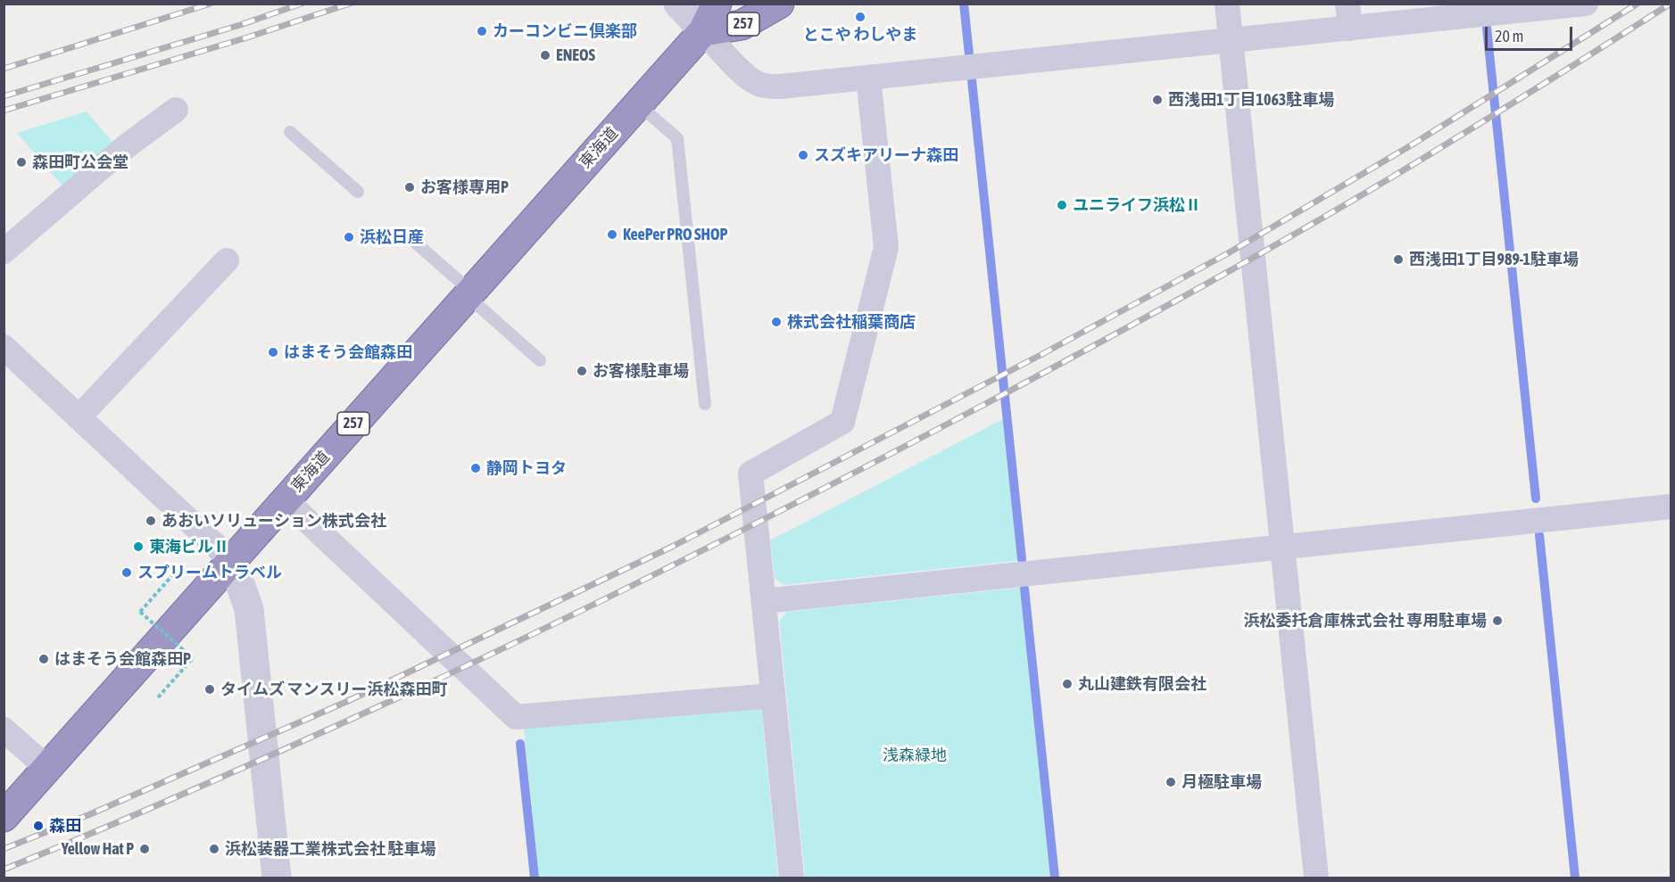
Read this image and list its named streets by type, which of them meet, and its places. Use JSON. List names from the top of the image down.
{
  "streets": {
    "highway": ["257", "東海道"]
  },
  "crossings": [
    ["257", "東海道"]
  ],
  "parks": ["浅森緑地"],
  "places": [
    "とこや わしやま",
    "カーコンビニ倶楽部",
    "ENEOS",
    "西浅田1丁目1063駐車場",
    "スズキアリーナ森田",
    "森田町公会堂",
    "お客様専用P",
    "ユニライフ浜松Ⅱ",
    "KeePer PRO SHOP",
    "浜松日産",
    "西浅田1丁目989-1駐車場",
    "株式会社稲葉商店",
    "はまそう会館森田",
    "お客様駐車場",
    "静岡トヨタ",
    "あおいソリューション株式会社",
    "東海ビルⅡ",
    "スプリームトラベル",
    "浜松委托倉庫株式会社 専用駐車場",
    "はまそう会館森田P",
    "丸山建鉄有限会社",
    "タイムズ マンスリー浜松森田町",
    "月極駐車場",
    "森田",
    "Yellow Hat P",
    "浜松装器工業株式会社 駐車場"
  ],
  "scale_bar": "20 m"
}
